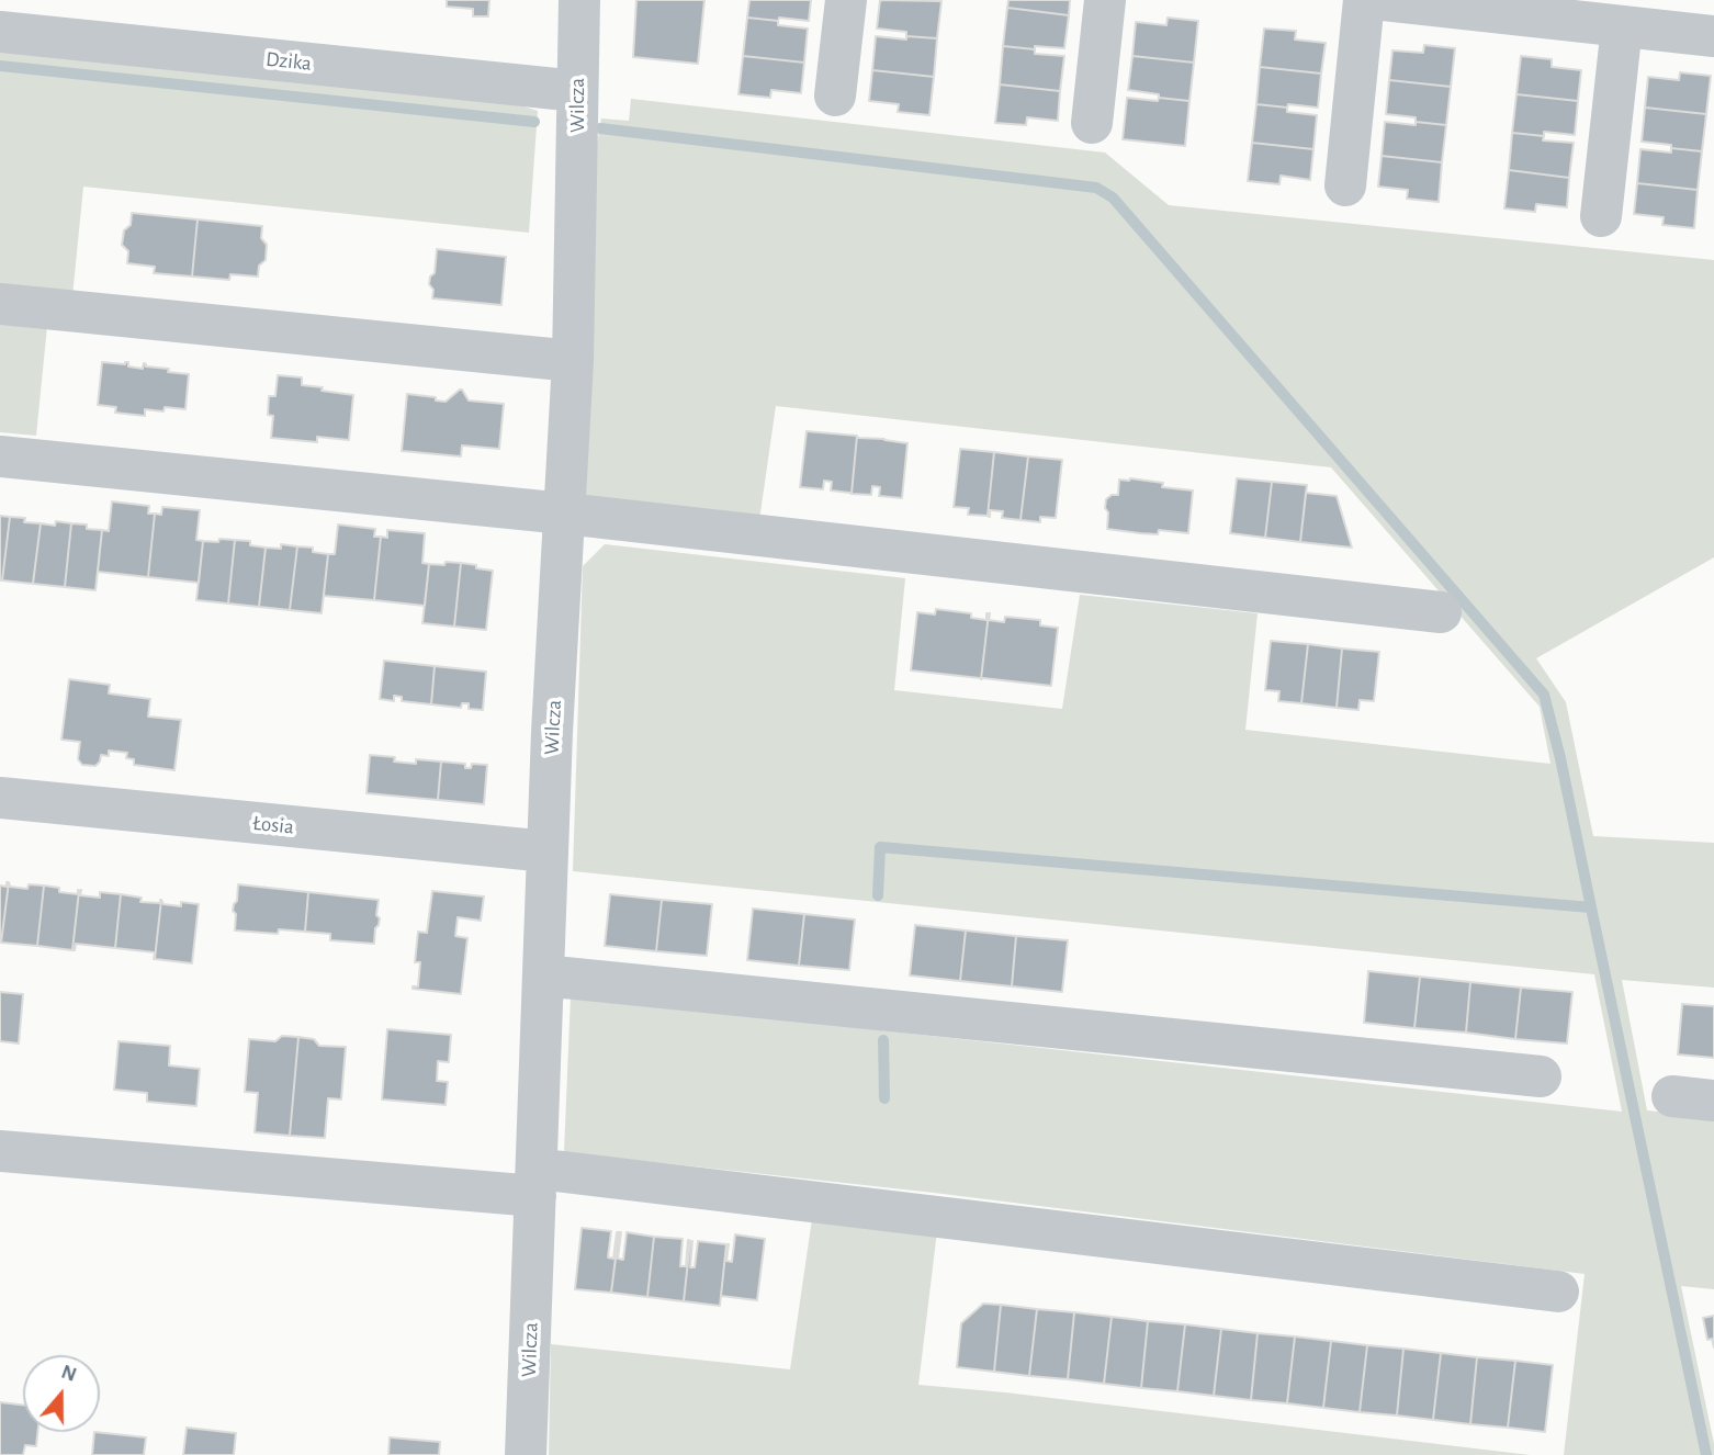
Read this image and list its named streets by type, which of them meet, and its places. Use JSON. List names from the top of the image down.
{
  "streets": {
    "street": ["Dzika", "Wilcza", "Łosia"]
  },
  "crossings": [
    ["Dzika", "Wilcza"],
    ["Wilcza", "Łosia"]
  ],
  "north": "top"
}
